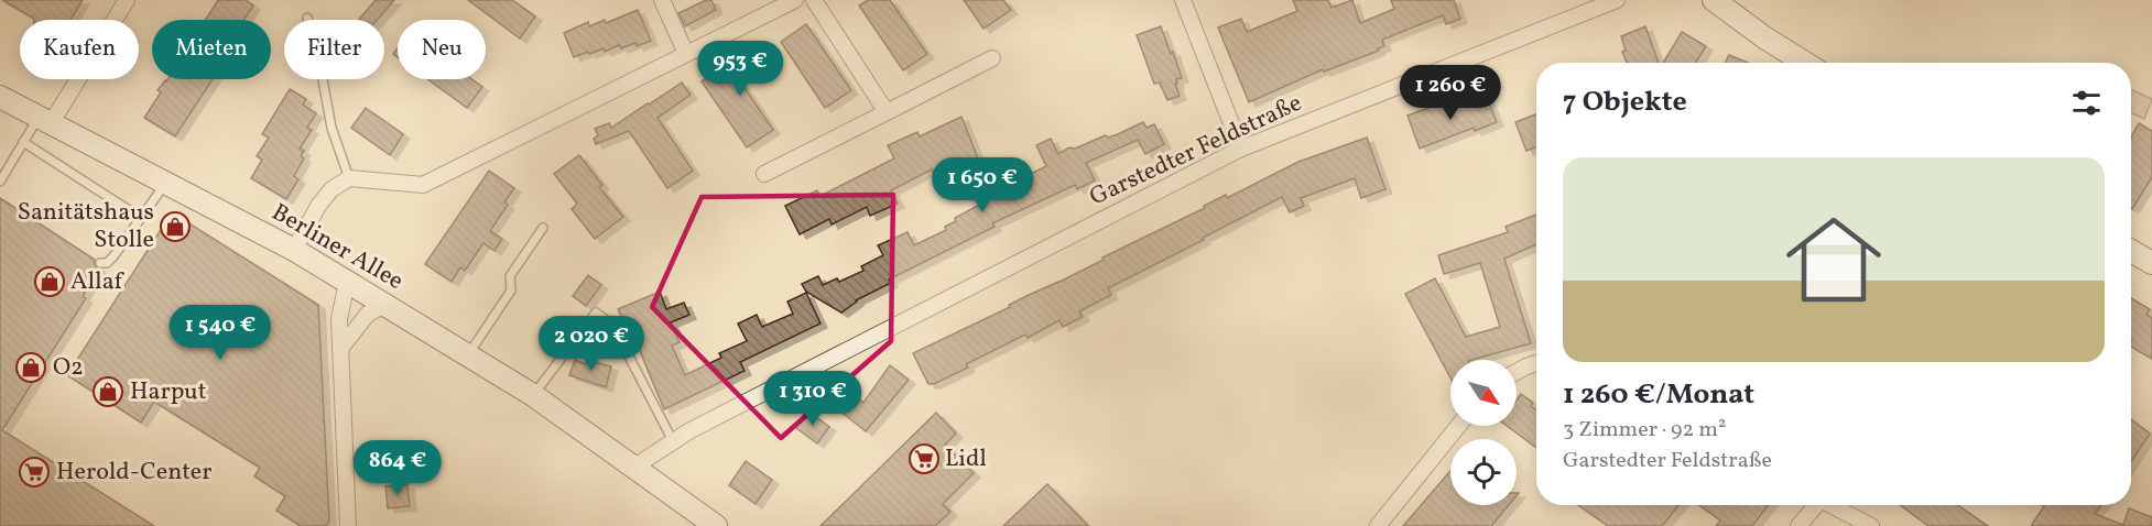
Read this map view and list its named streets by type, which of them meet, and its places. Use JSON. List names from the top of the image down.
{
  "streets": {
    "street": ["Garstedter Feldstraße", "Berliner Allee"]
  },
  "crossings": [
    ["Garstedter Feldstraße", "Berliner Allee"]
  ],
  "places": {
    "shop": [
      "Sanitätshaus Stolle",
      "Allaf",
      "O2",
      "Harput"
    ],
    "supermarket": ["Lidl", "Herold-Center"]
  },
  "north": "bottom right",
  "page": {
    "chip": [
      "Kaufen",
      "Mieten",
      "Filter",
      "Neu"
    ],
    "price": [
      "953 €",
      "1 260 €",
      "1 650 €",
      "1 540 €",
      "2 020 €",
      "1 310 €",
      "864 €"
    ],
    "heading": "7 Objekte",
    "list": [
      {
        "name": "1 260 €/Monat",
        "note": "3 Zimmer · 92 m² · Garstedter Feldstraße"
      }
    ]
  }
}
